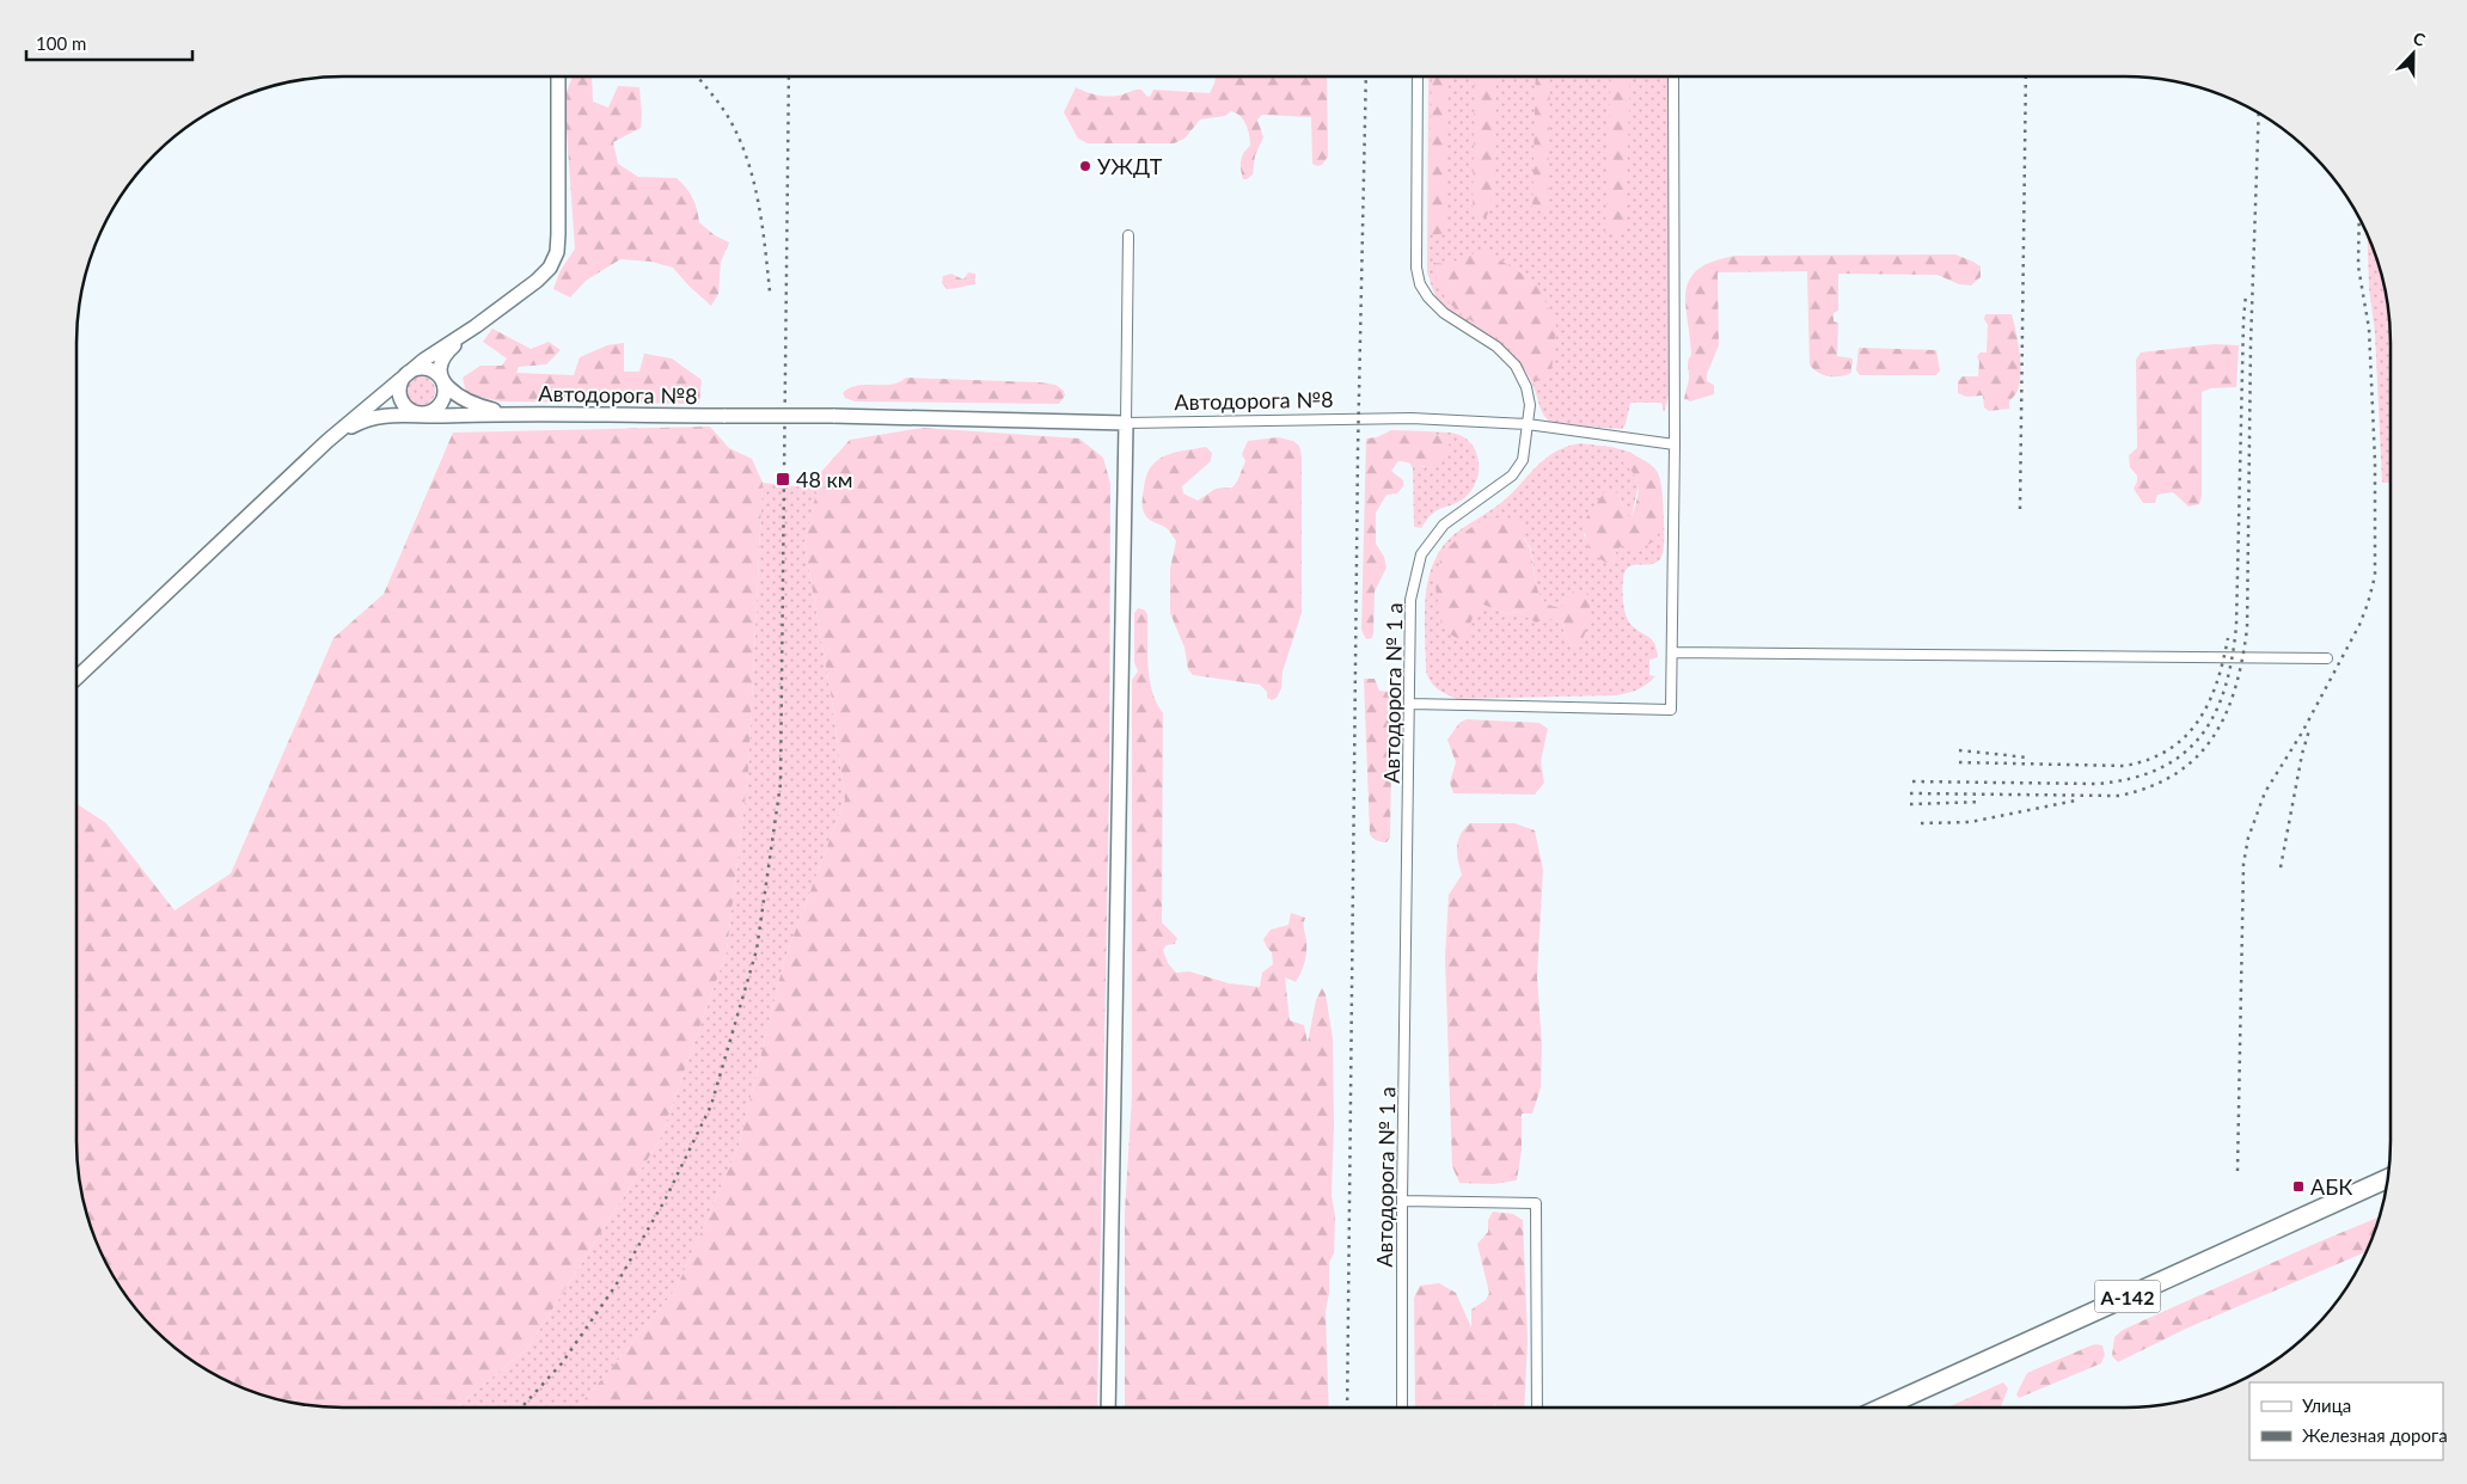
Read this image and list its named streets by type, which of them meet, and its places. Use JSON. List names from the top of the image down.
{
  "streets": {
    "highway": ["А-142"],
    "street": ["Автодорога №8", "Автодорога № 1 а"]
  },
  "crossings": [
    ["Автодорога №8", "Автодорога № 1 а"]
  ],
  "places": {
    "other": ["УЖДТ"],
    "transit": ["48 км", "АБК"]
  },
  "legend": ["Улица", "Железная дорога"],
  "scale_bar": "100 m",
  "north": "top"
}
